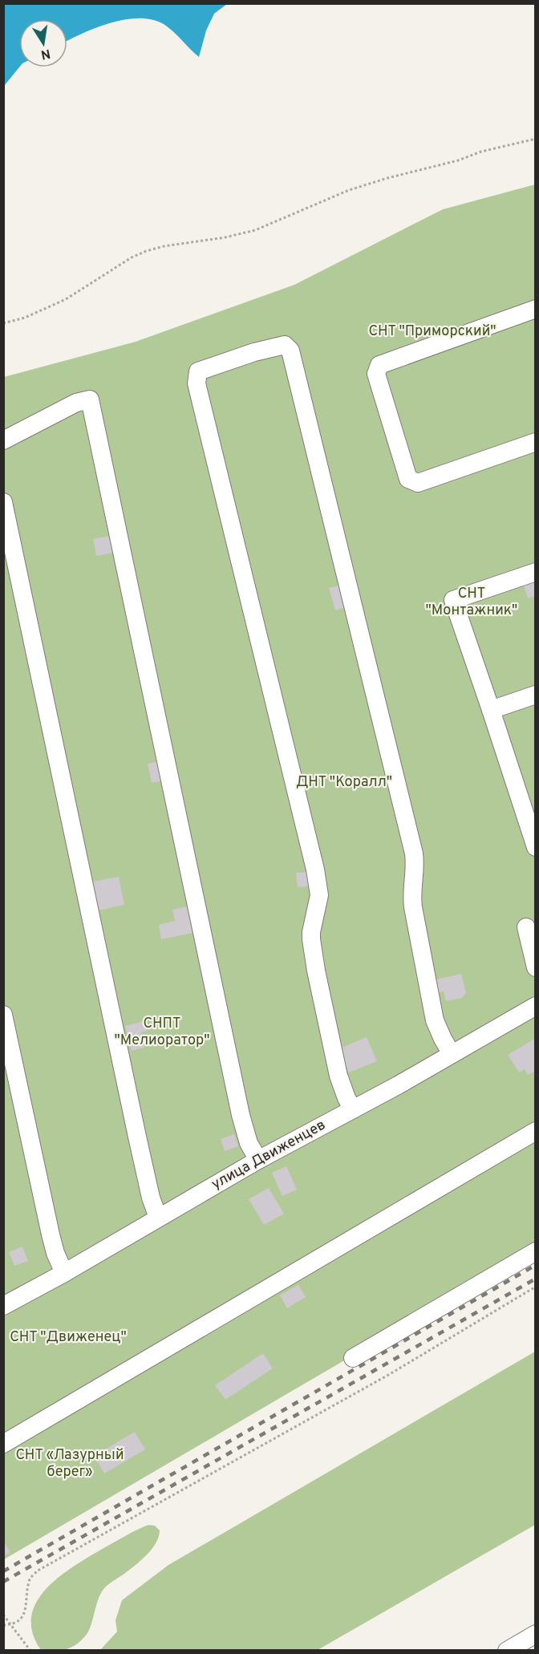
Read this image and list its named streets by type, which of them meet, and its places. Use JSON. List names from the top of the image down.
{
  "streets": {
    "street": ["улица Движенцев"]
  },
  "parks": [
    "СНТ \"Приморский\"",
    "СНТ \"Монтажник\"",
    "ДНТ \"Коралл\"",
    "СНПТ \"Мелиоратор\"",
    "СНТ \"Движенец\"",
    "СНТ «Лазурный берег»"
  ],
  "north": "bottom"
}
